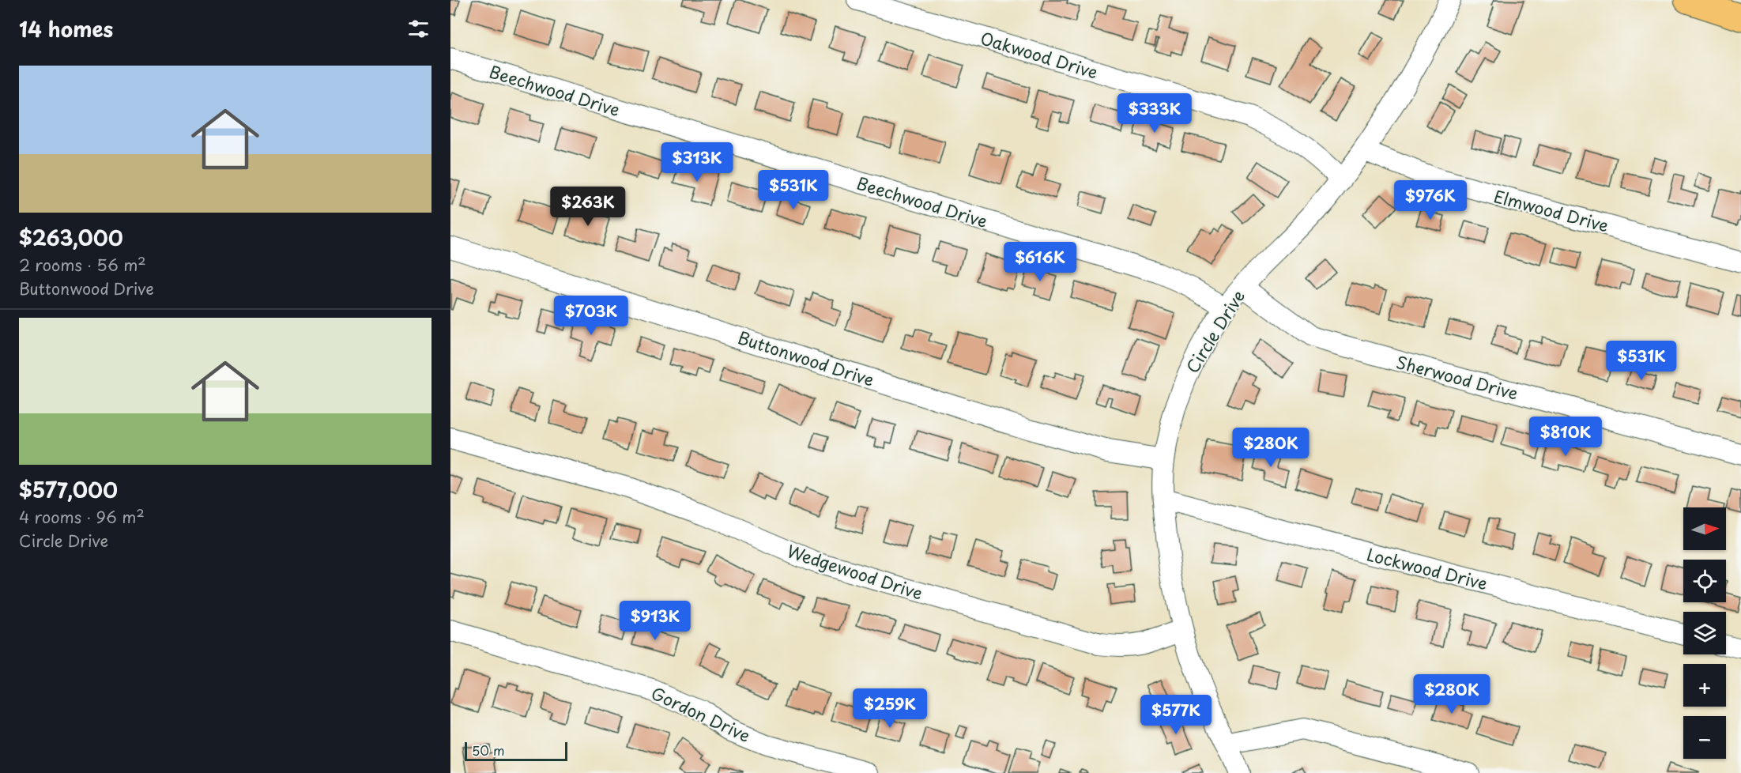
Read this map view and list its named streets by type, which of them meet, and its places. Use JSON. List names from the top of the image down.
{
  "streets": {
    "street": [
      "Oakwood Drive",
      "Beechwood Drive",
      "Elmwood Drive",
      "Circle Drive",
      "Buttonwood Drive",
      "Sherwood Drive",
      "Lockwood Drive",
      "Wedgewood Drive",
      "Gordon Drive"
    ]
  },
  "crossings": [
    ["Oakwood Drive", "Circle Drive"],
    ["Beechwood Drive", "Circle Drive"],
    ["Elmwood Drive", "Circle Drive"],
    ["Circle Drive", "Buttonwood Drive"],
    ["Circle Drive", "Sherwood Drive"],
    ["Circle Drive", "Lockwood Drive"],
    ["Circle Drive", "Wedgewood Drive"]
  ],
  "scale_bar": "50 m",
  "north": "right",
  "page": {
    "heading": "14 homes",
    "list": [
      {
        "name": "$263,000",
        "note": "2 rooms · 56 m² · Buttonwood Drive"
      },
      {
        "name": "$577,000",
        "note": "4 rooms · 96 m² · Circle Drive"
      }
    ],
    "price": [
      "$333K",
      "$313K",
      "$531K",
      "$976K",
      "$263K",
      "$616K",
      "$703K",
      "$531K",
      "$810K",
      "$280K",
      "$913K",
      "$280K",
      "$259K",
      "$577K"
    ],
    "map_buttons": ["+", "−"],
    "scale": "50 m"
  }
}
